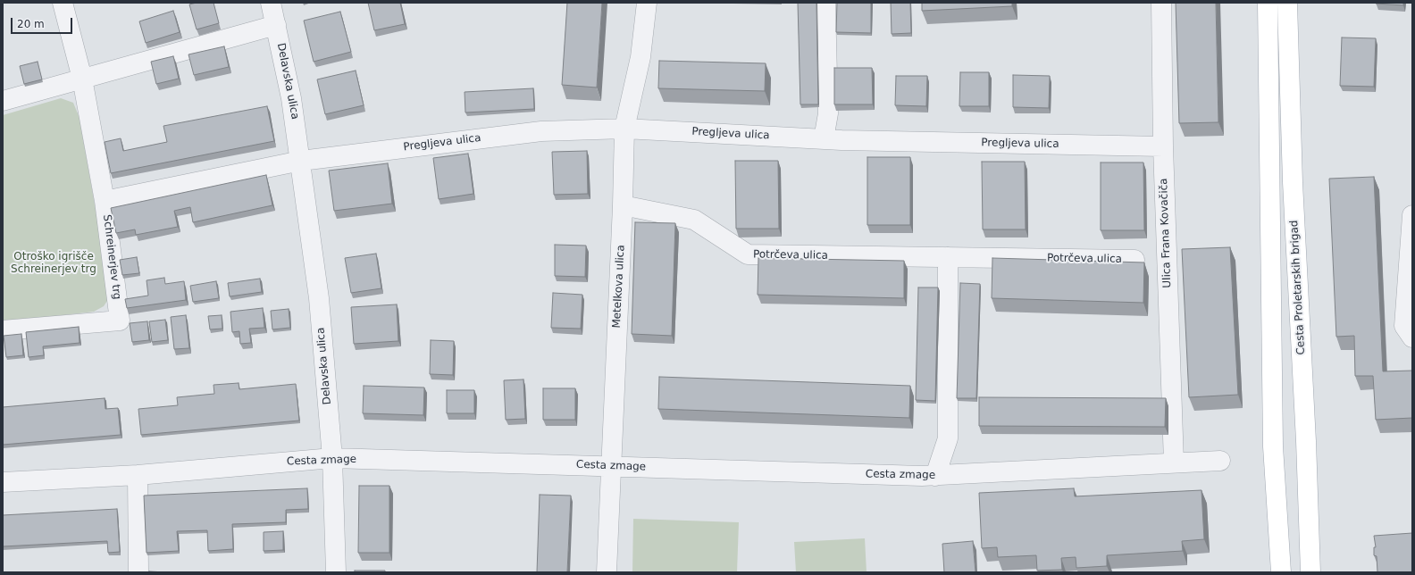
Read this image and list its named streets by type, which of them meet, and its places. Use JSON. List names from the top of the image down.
{
  "streets": {
    "main road": ["Cesta Proletarskih brigad"],
    "street": [
      "Delavska ulica",
      "Pregljeva ulica",
      "Ulica Frana Kovačiča",
      "Potrčeva ulica",
      "Schreinerjev trg",
      "Metelkova ulica",
      "Cesta zmage"
    ]
  },
  "crossings": [
    ["Delavska ulica", "Pregljeva ulica"],
    ["Delavska ulica", "Cesta zmage"],
    ["Pregljeva ulica", "Ulica Frana Kovačiča"],
    ["Pregljeva ulica", "Metelkova ulica"],
    ["Ulica Frana Kovačiča", "Cesta zmage"],
    ["Potrčeva ulica", "Metelkova ulica"],
    ["Metelkova ulica", "Cesta zmage"]
  ],
  "parks": ["Otroško igrišče Schreinerjev trg"],
  "scale_bar": "20 m"
}
